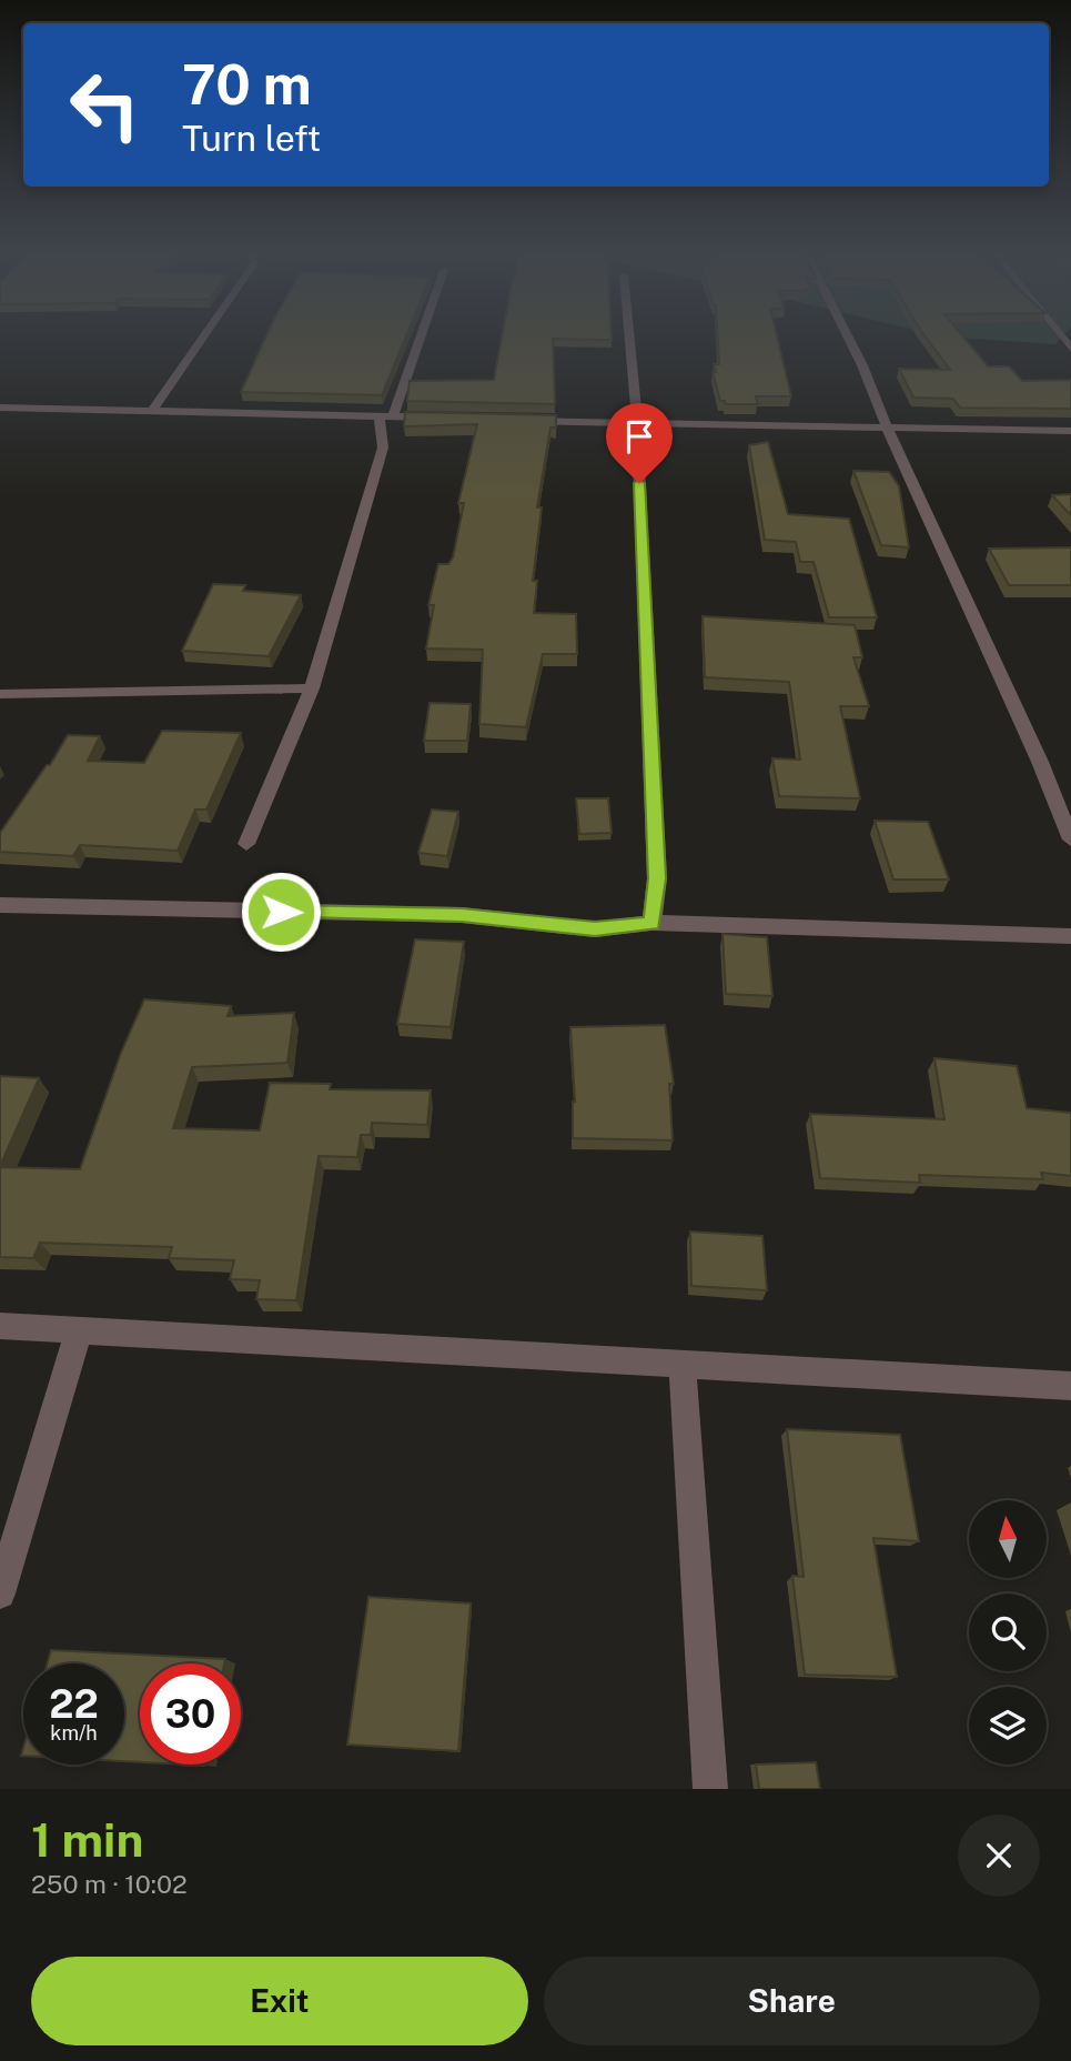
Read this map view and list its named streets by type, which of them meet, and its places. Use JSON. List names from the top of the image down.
{
  "north": "top",
  "page": {
    "turn": ["70 m", "Turn left"],
    "speed": "22 km/h",
    "limit": "30",
    "heading": ["1 min", "250 m · 10:02"],
    "buttons": ["Exit", "Share"]
  }
}
